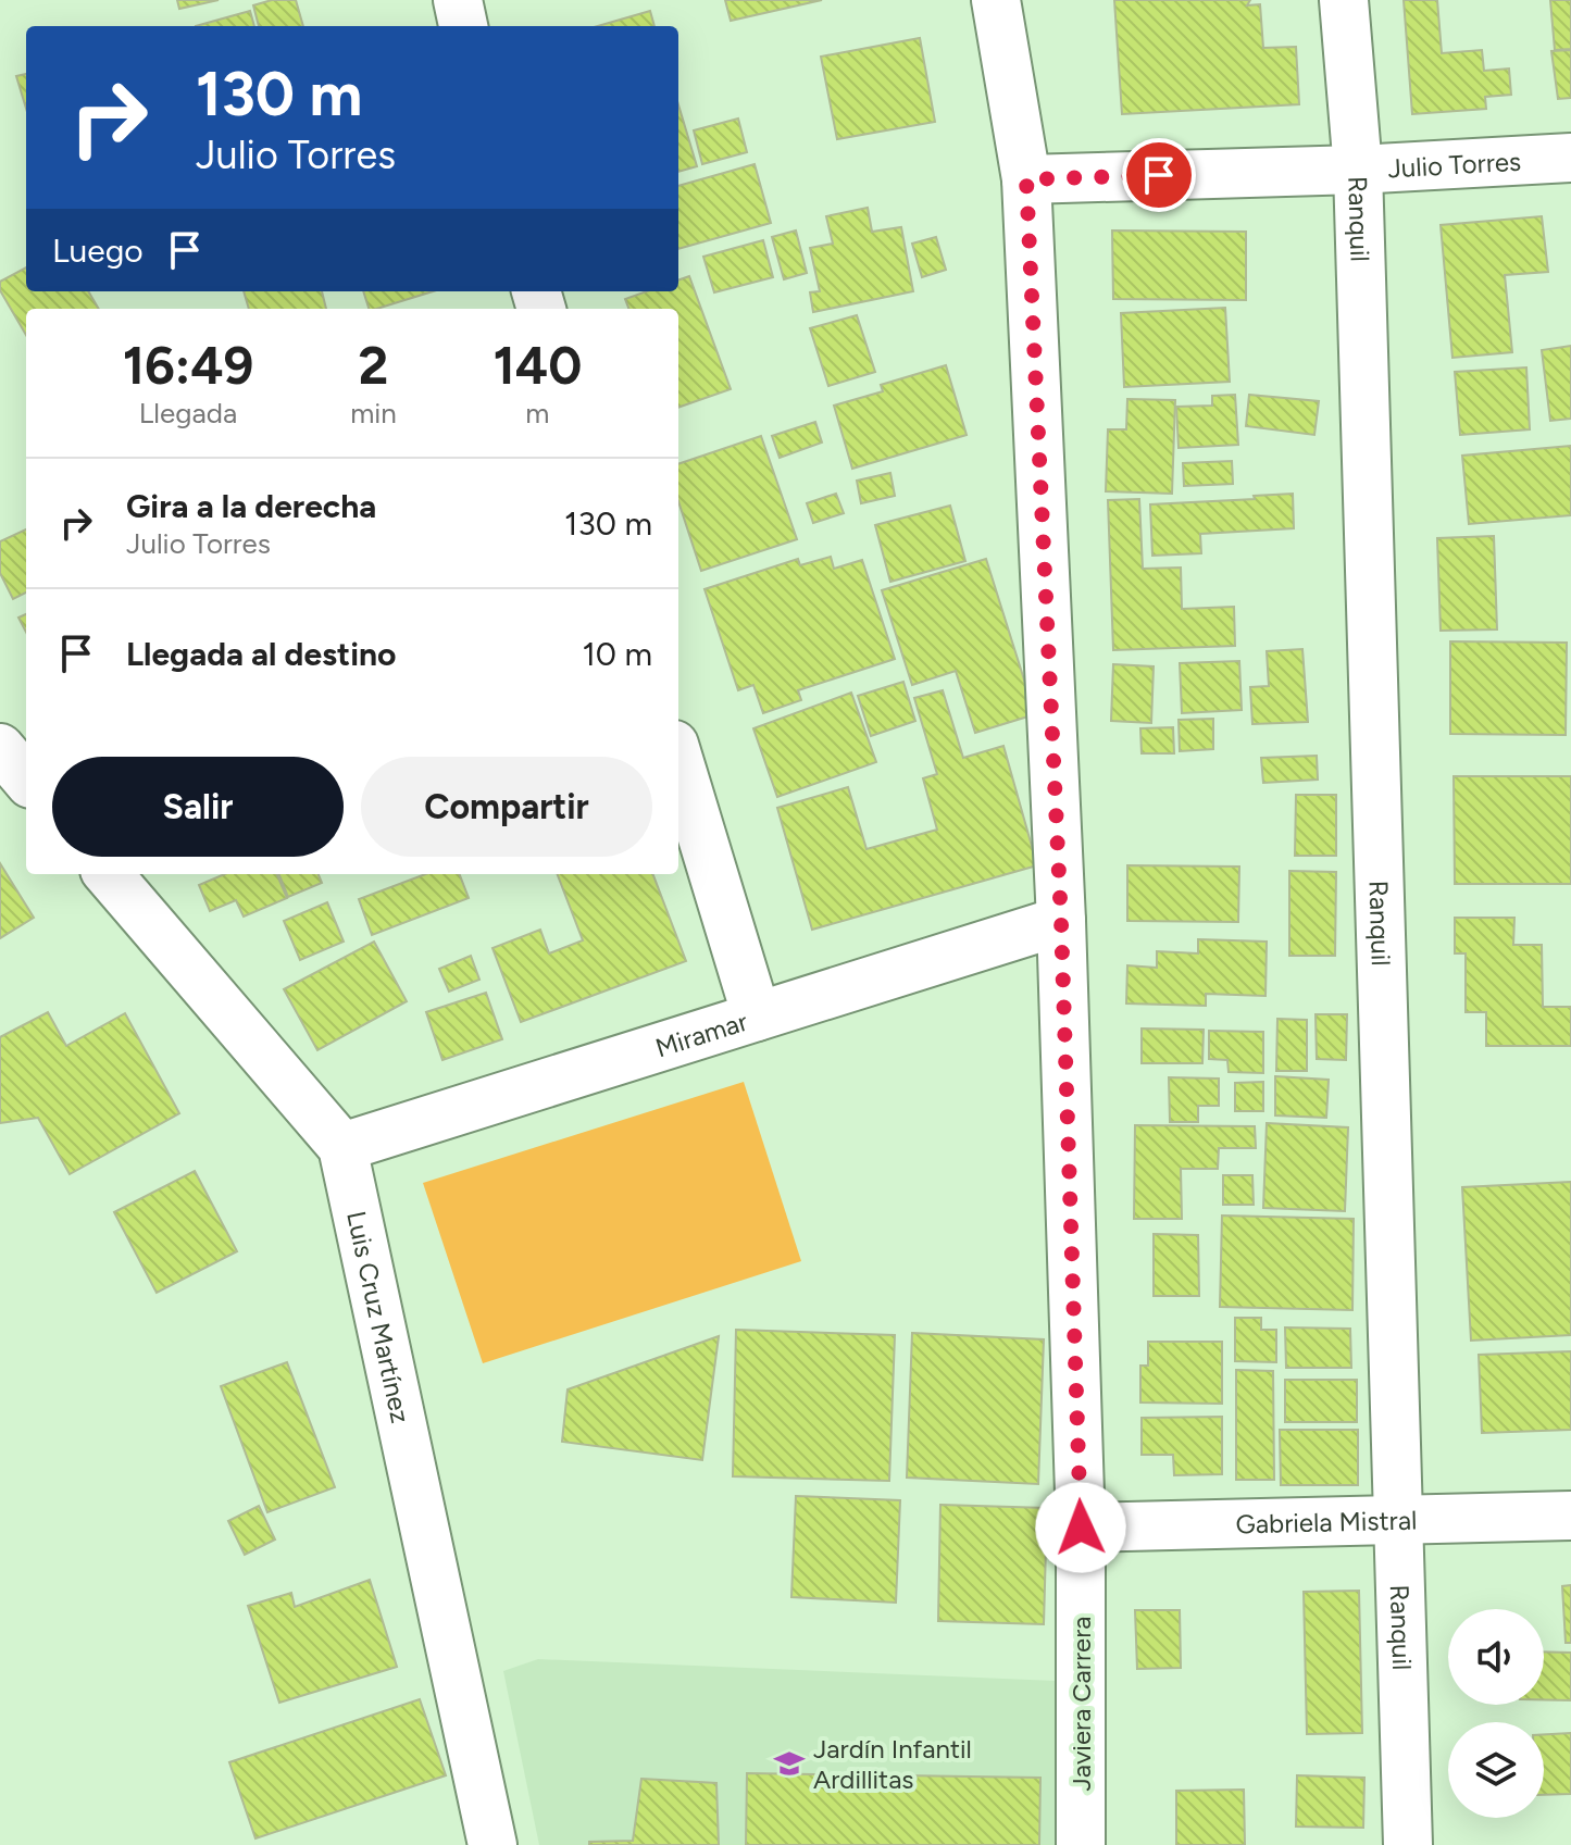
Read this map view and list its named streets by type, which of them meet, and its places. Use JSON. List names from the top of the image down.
{
  "streets": {
    "street": [
      "Julio Torres",
      "Ranquil",
      "Miramar",
      "Luis Cruz Martínez",
      "Gabriela Mistral",
      "Javiera Carrera"
    ]
  },
  "crossings": [
    ["Julio Torres", "Ranquil"],
    ["Julio Torres", "Javiera Carrera"],
    ["Ranquil", "Gabriela Mistral"],
    ["Miramar", "Luis Cruz Martínez"],
    ["Miramar", "Javiera Carrera"],
    ["Gabriela Mistral", "Javiera Carrera"]
  ],
  "places": {
    "school or university": ["Jardín Infantil Ardillitas"]
  },
  "page": {
    "turn": ["130 m", "Julio Torres"],
    "then": "Luego",
    "eta": [
      "16:49",
      "Llegada",
      "2",
      "min",
      "140",
      "m"
    ],
    "list": [
      {
        "name": "Gira a la derecha",
        "note": "Julio Torres",
        "value": "130 m"
      },
      {
        "name": "Llegada al destino",
        "value": "10 m"
      }
    ],
    "buttons": ["Salir", "Compartir"]
  }
}
